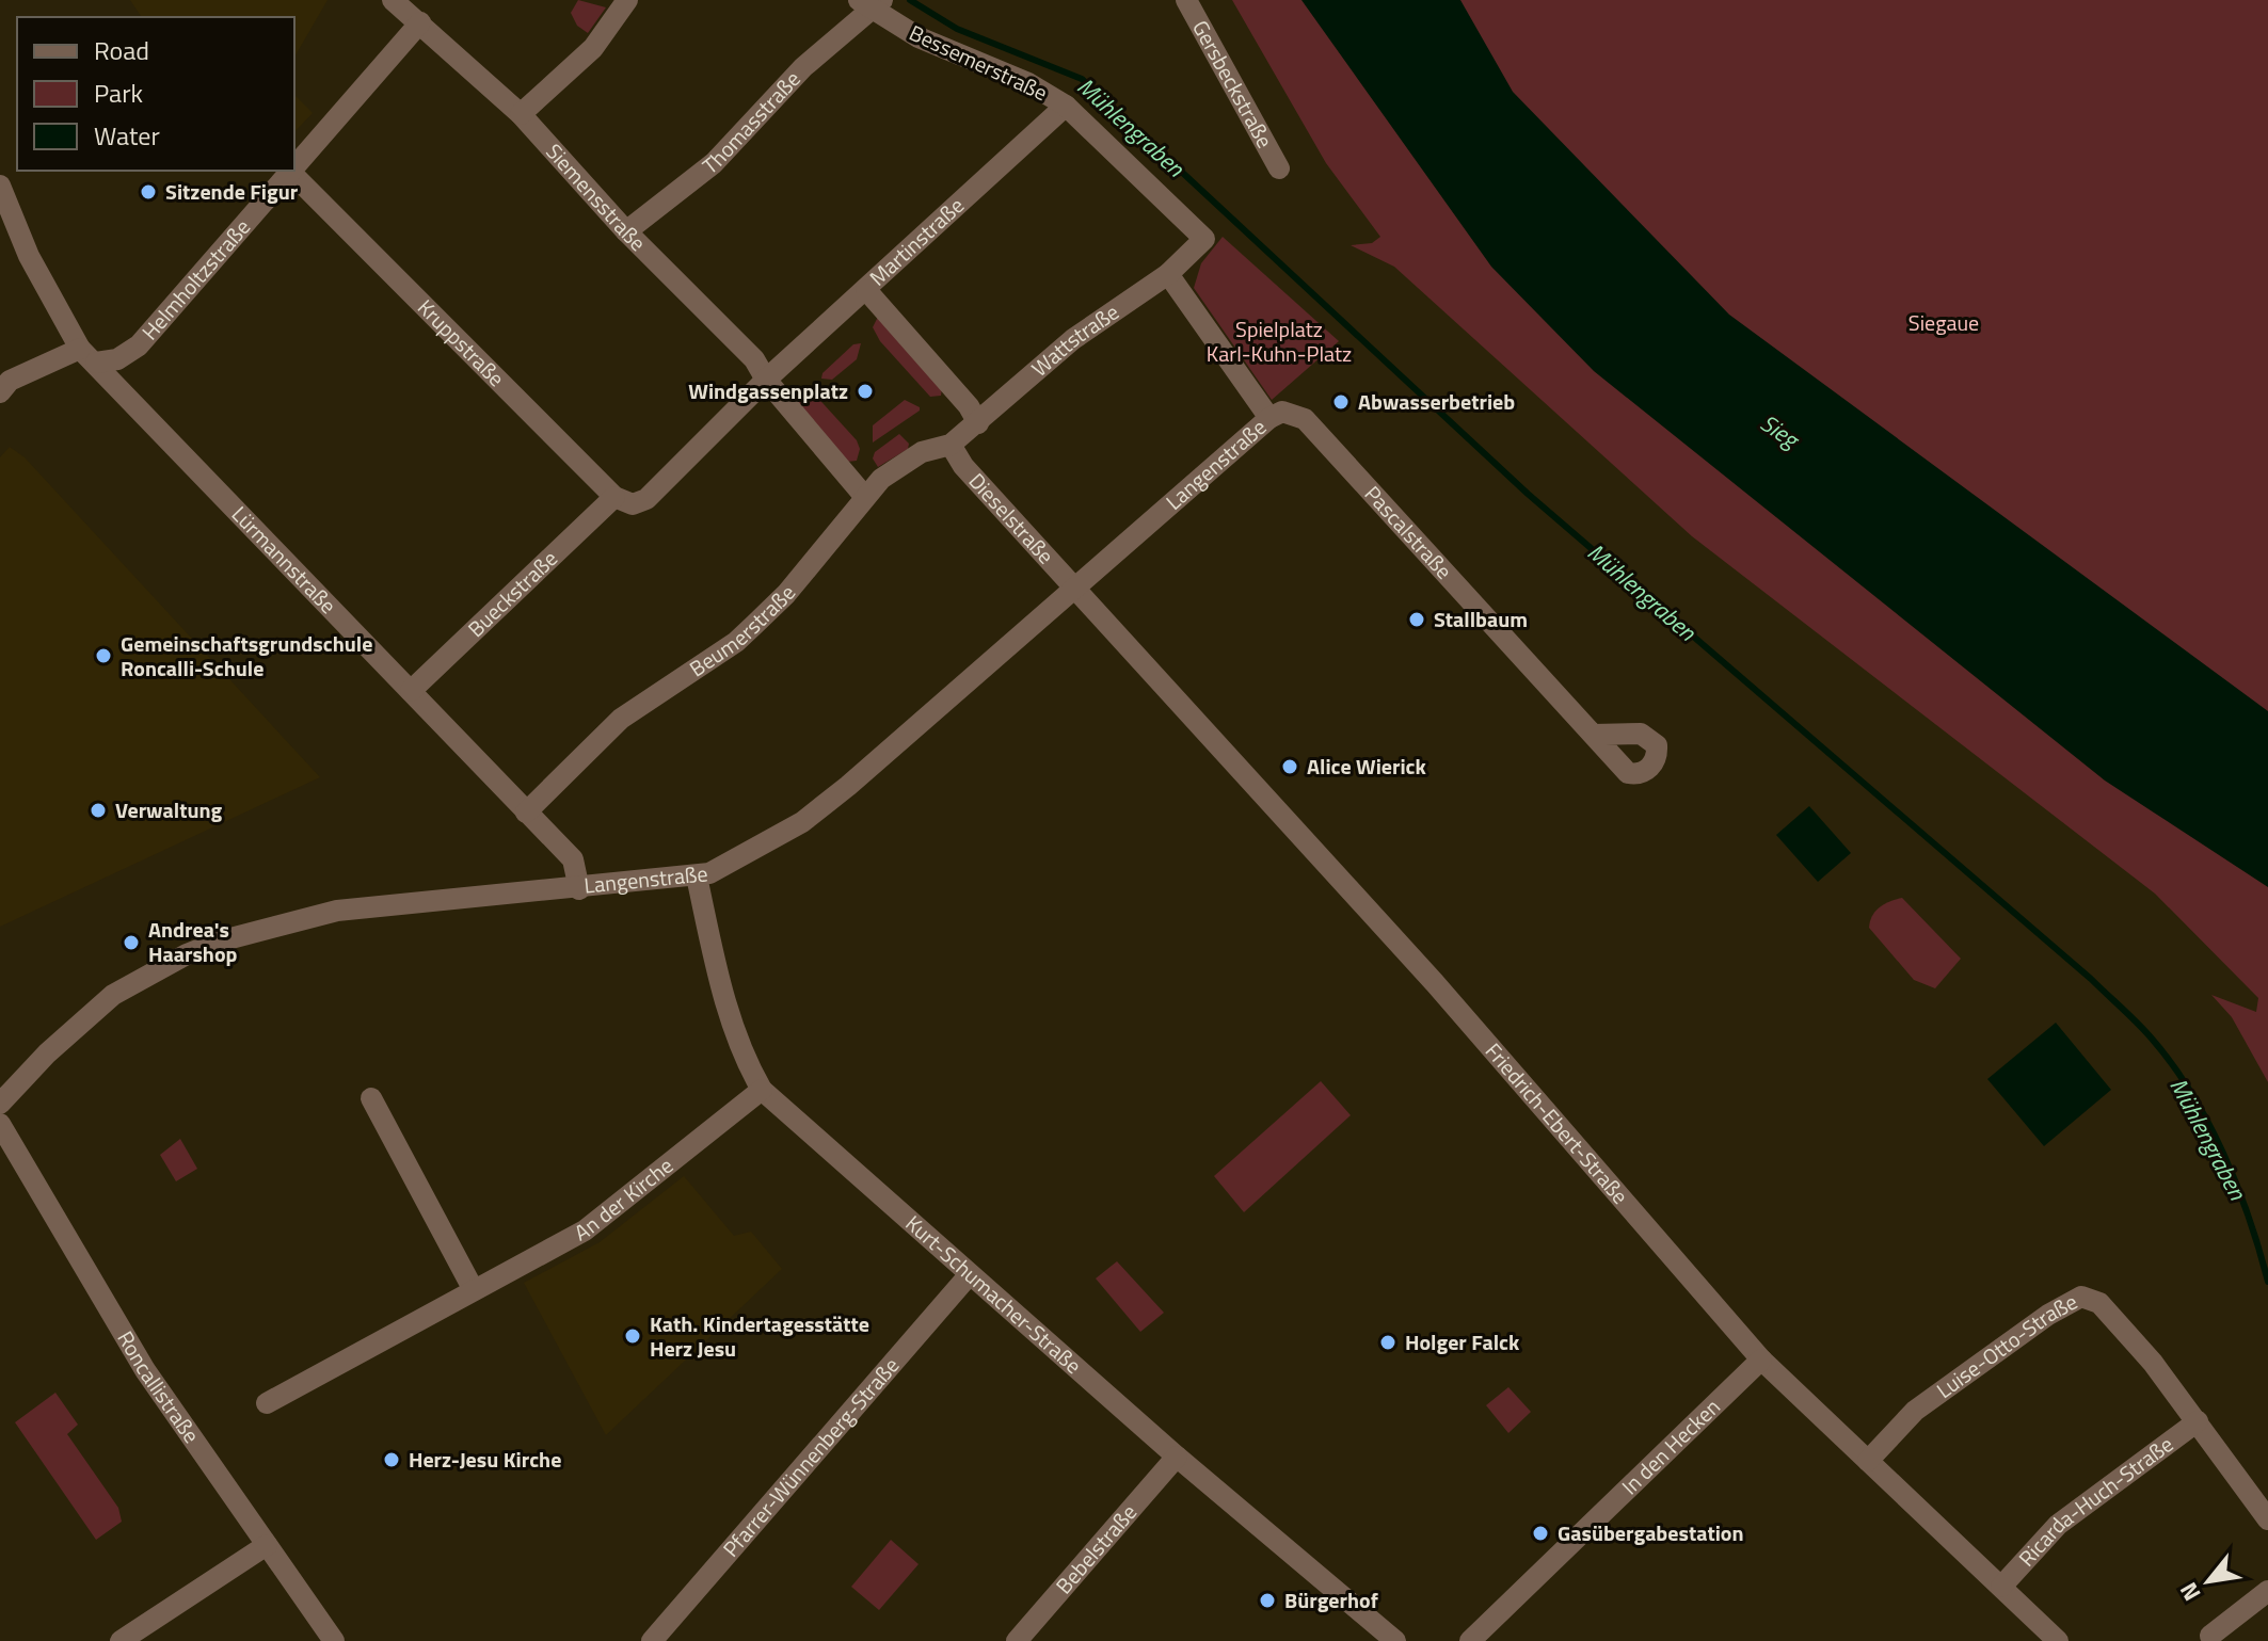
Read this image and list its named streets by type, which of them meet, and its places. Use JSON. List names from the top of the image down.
{
  "streets": {
    "street": [
      "Bessemerstraße",
      "Gersbeckstraße",
      "Thomasstraße",
      "Siemensstraße",
      "Martinstraße",
      "Helmholtzstraße",
      "Wattstraße",
      "Kruppstraße",
      "Langenstraße",
      "Dieselstraße",
      "Pascalstraße",
      "Lürmannstraße",
      "Bueckstraße",
      "Beumerstraße",
      "Friedrich-Ebert-Straße",
      "An der Kirche",
      "Kurt-Schumacher-Straße",
      "Luise-Otto-Straße",
      "Roncallistraße",
      "In den Hecken",
      "Pfarrer-Wünnenberg-Straße",
      "Ricarda-Huch-Straße",
      "Bebelstraße"
    ]
  },
  "crossings": [
    ["Bessemerstraße", "Thomasstraße"],
    ["Bessemerstraße", "Martinstraße"],
    ["Bessemerstraße", "Wattstraße"],
    ["Thomasstraße", "Siemensstraße"],
    ["Siemensstraße", "Martinstraße"],
    ["Siemensstraße", "Helmholtzstraße"],
    ["Siemensstraße", "Bueckstraße"],
    ["Martinstraße", "Bueckstraße"],
    ["Helmholtzstraße", "Kruppstraße"],
    ["Helmholtzstraße", "Lürmannstraße"],
    ["Wattstraße", "Dieselstraße"],
    ["Wattstraße", "Pascalstraße"],
    ["Wattstraße", "Beumerstraße"],
    ["Kruppstraße", "Bueckstraße"],
    ["Langenstraße", "Dieselstraße"],
    ["Langenstraße", "Pascalstraße"],
    ["Langenstraße", "Lürmannstraße"],
    ["Langenstraße", "Friedrich-Ebert-Straße"],
    ["Langenstraße", "Kurt-Schumacher-Straße"],
    ["Dieselstraße", "Beumerstraße"],
    ["Dieselstraße", "Friedrich-Ebert-Straße"],
    ["Lürmannstraße", "Bueckstraße"],
    ["Lürmannstraße", "Beumerstraße"],
    ["Friedrich-Ebert-Straße", "Luise-Otto-Straße"],
    ["Friedrich-Ebert-Straße", "In den Hecken"],
    ["Friedrich-Ebert-Straße", "Ricarda-Huch-Straße"],
    ["An der Kirche", "Kurt-Schumacher-Straße"],
    ["Kurt-Schumacher-Straße", "Pfarrer-Wünnenberg-Straße"],
    ["Kurt-Schumacher-Straße", "Bebelstraße"],
    ["Luise-Otto-Straße", "Ricarda-Huch-Straße"]
  ],
  "water": ["Mühlengraben", "Sieg"],
  "parks": ["Siegaue", "Spielplatz Karl-Kuhn-Platz"],
  "places": [
    "Sitzende Figur",
    "Windgassenplatz",
    "Abwasserbetrieb",
    "Stallbaum",
    "Gemeinschaftsgrundschule Roncalli-Schule",
    "Alice Wierick",
    "Verwaltung",
    "Andrea's Haarshop",
    "Kath. Kindertagesstätte Herz Jesu",
    "Holger Falck",
    "Herz-Jesu Kirche",
    "Gasübergabestation",
    "Bürgerhof"
  ],
  "legend": ["Road", "Park", "Water"],
  "north": "bottom left"
}
